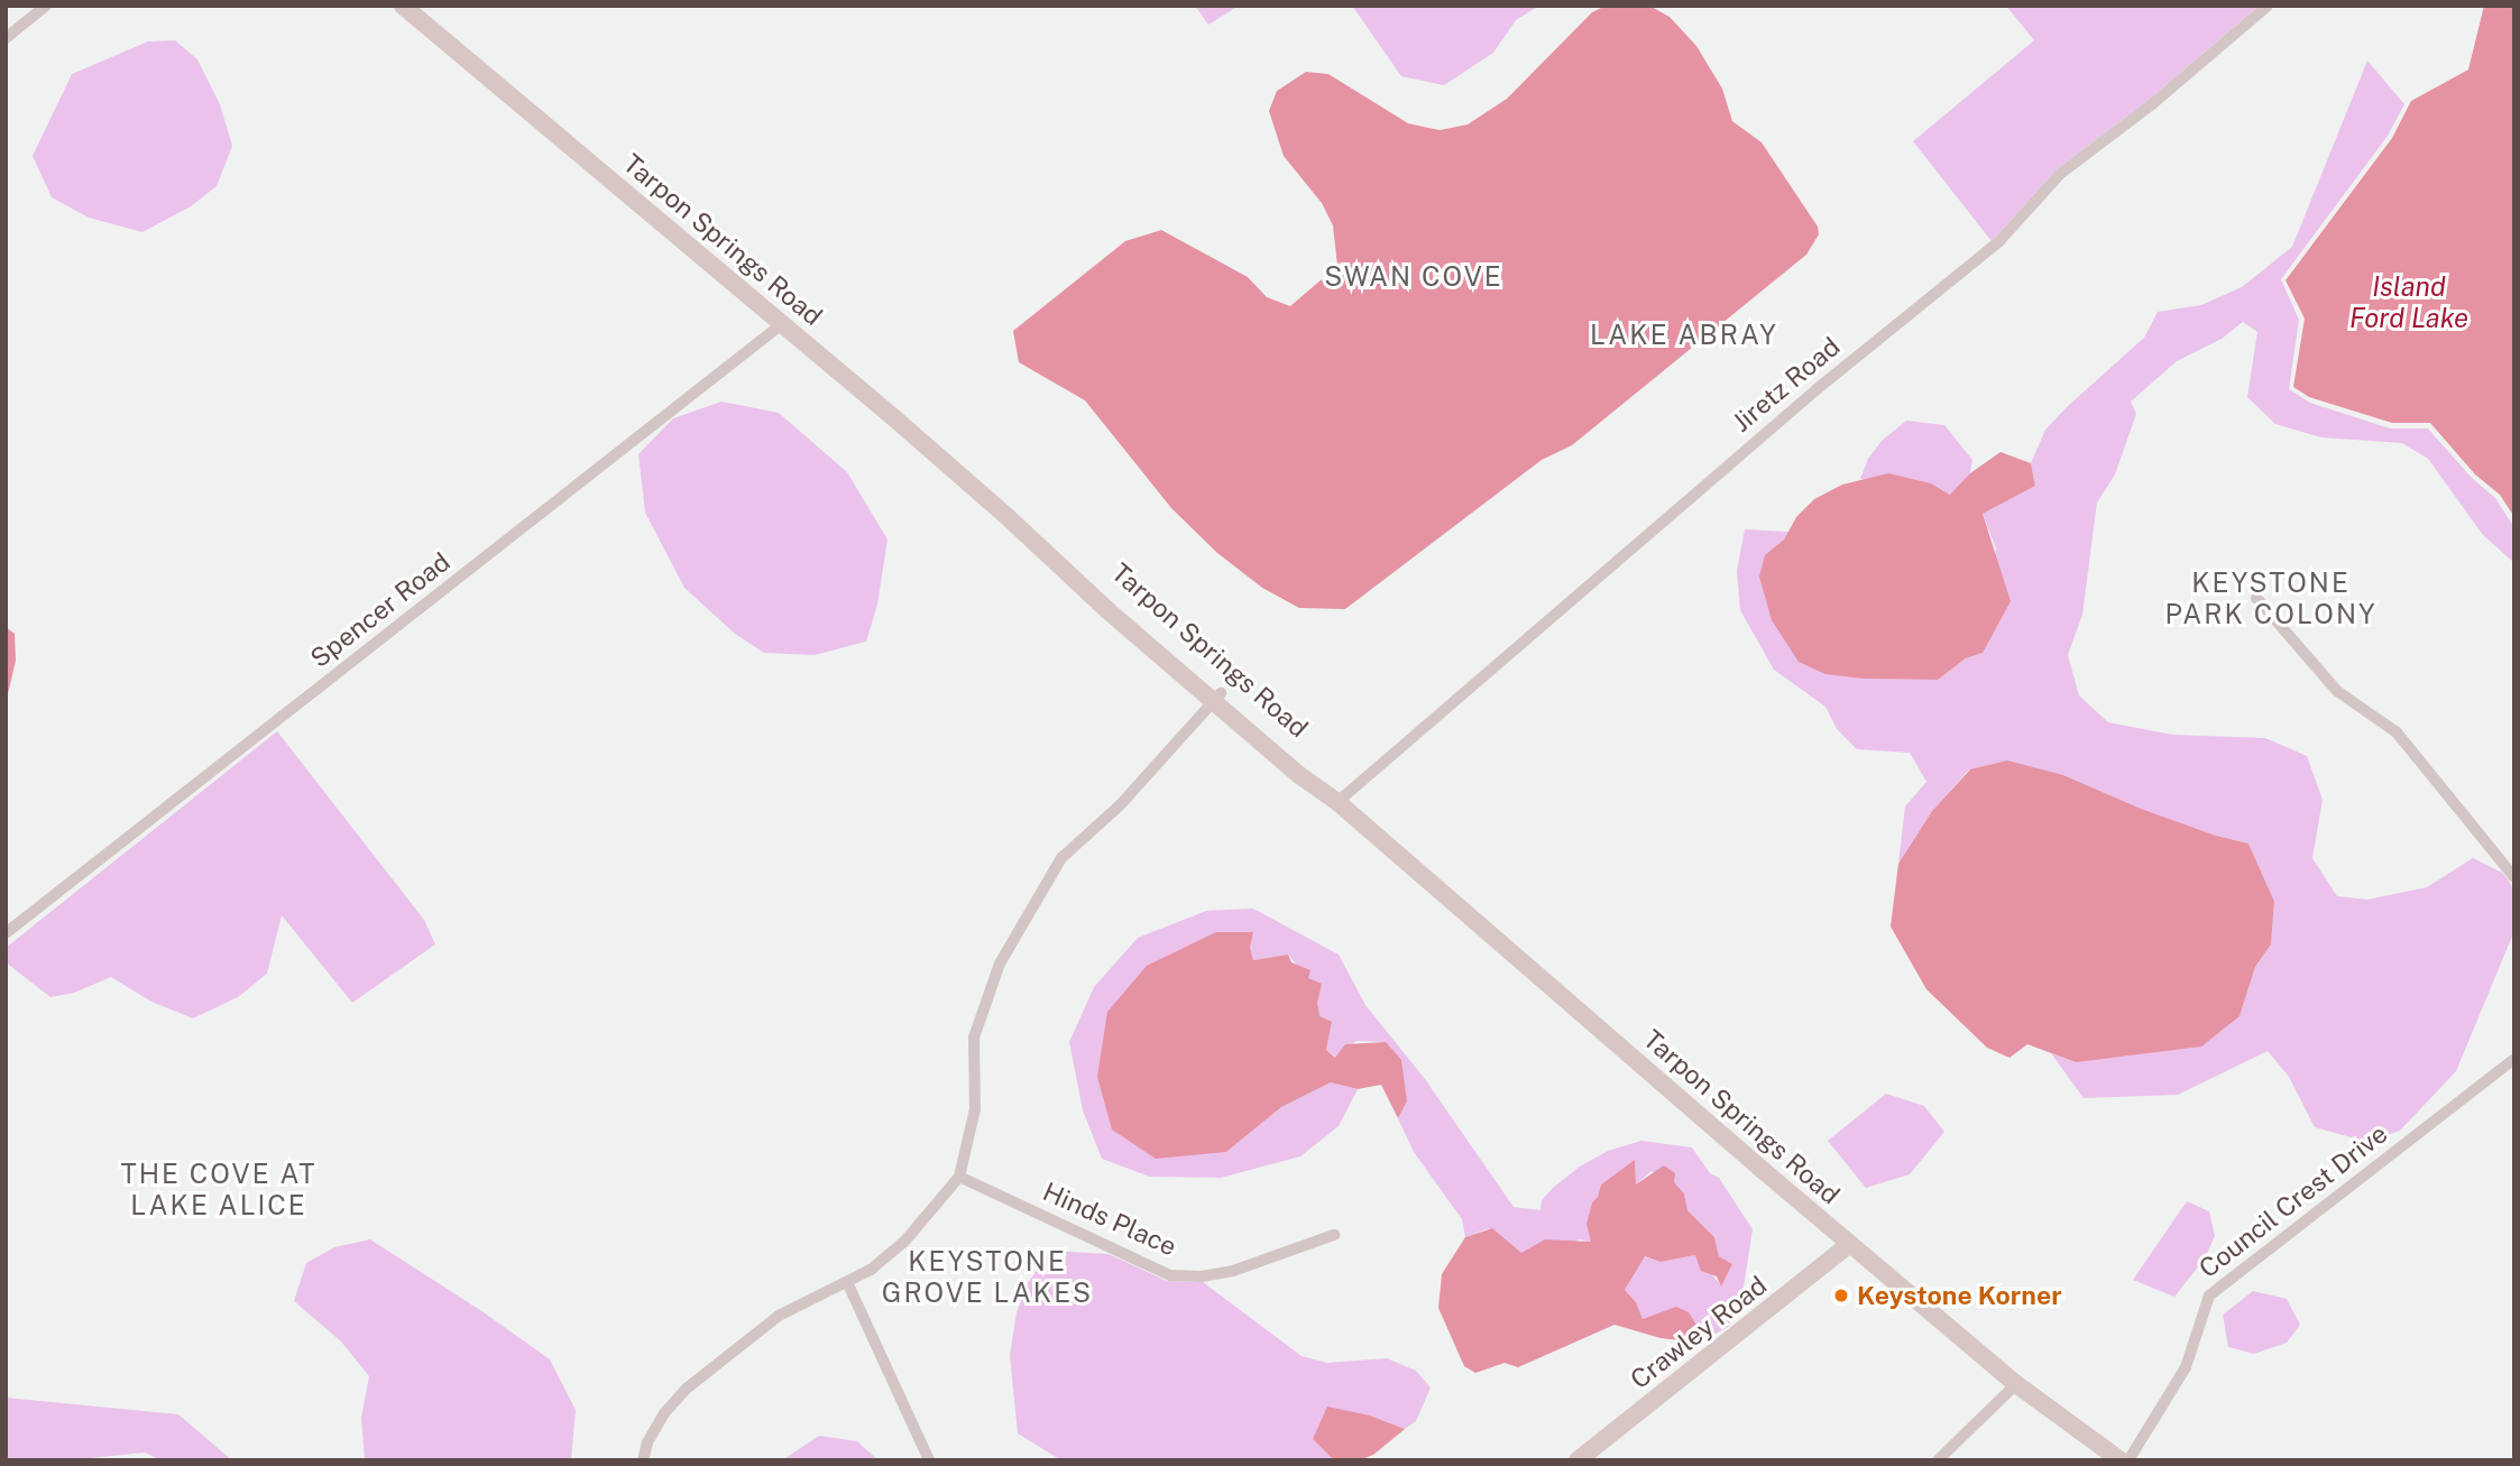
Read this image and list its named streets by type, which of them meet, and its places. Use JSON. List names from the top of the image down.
{
  "streets": {
    "main road": ["Tarpon Springs Road", "Crawley Road"],
    "street": [
      "Jiretz Road",
      "Spencer Road",
      "Council Crest Drive",
      "Hinds Place"
    ]
  },
  "crossings": [
    ["Tarpon Springs Road", "Jiretz Road"],
    ["Tarpon Springs Road", "Spencer Road"],
    ["Tarpon Springs Road", "Crawley Road"]
  ],
  "districts": [
    "SWAN COVE",
    "LAKE ABRAY",
    "KEYSTONE PARK COLONY",
    "THE COVE AT LAKE ALICE",
    "KEYSTONE GROVE LAKES"
  ],
  "water": ["Island Ford Lake"],
  "places": ["Keystone Korner"]
}
